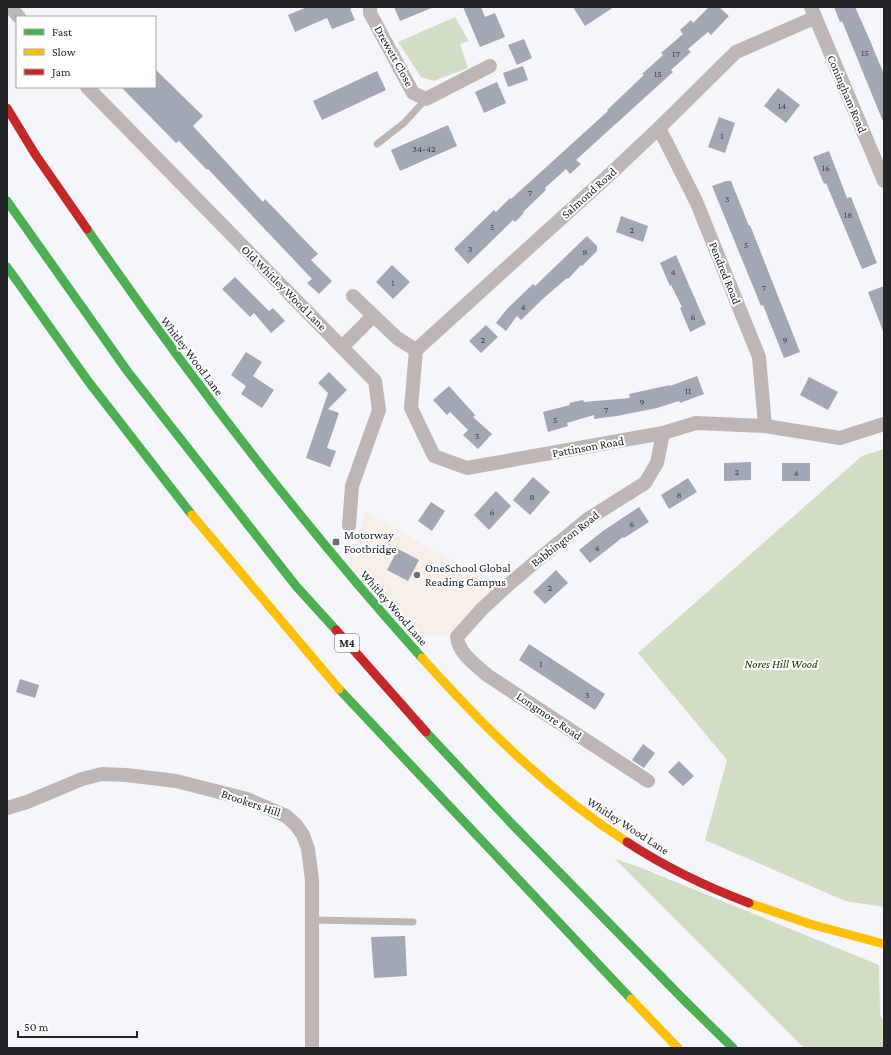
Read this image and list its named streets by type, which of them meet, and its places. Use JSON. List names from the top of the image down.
{
  "streets": {
    "main road": ["Whitley Wood Lane", "M4"],
    "street": [
      "Drewett Close",
      "Coningham Road",
      "Salmond Road",
      "Pendred Road",
      "Old Whitley Wood Lane",
      "Pattinson Road",
      "Babbington Road",
      "Longmore Road",
      "Brookers Hill"
    ]
  },
  "crossings": [
    ["Coningham Road", "Salmond Road"],
    ["Salmond Road", "Pendred Road"],
    ["Salmond Road", "Pattinson Road"],
    ["Pendred Road", "Pattinson Road"],
    ["Pattinson Road", "Babbington Road"],
    ["Babbington Road", "Longmore Road"]
  ],
  "parks": ["Nores Hill Wood"],
  "places": {
    "transit": ["Motorway Footbridge"],
    "other": ["OneSchool Global Reading Campus"]
  },
  "house_numbers": [
    "15",
    "17",
    "15",
    "14",
    "1",
    "34-42",
    "16",
    "7",
    "3",
    "18",
    "5",
    "2",
    "5",
    "3",
    "8",
    "4",
    "1",
    "7",
    "4",
    "6",
    "2",
    "9",
    "11",
    "9",
    "7",
    "5",
    "3",
    "2",
    "4",
    "8",
    "8",
    "6",
    "6",
    "4",
    "2",
    "1",
    "3"
  ],
  "legend": ["Fast", "Slow", "Jam"],
  "scale_bar": "50 m"
}
